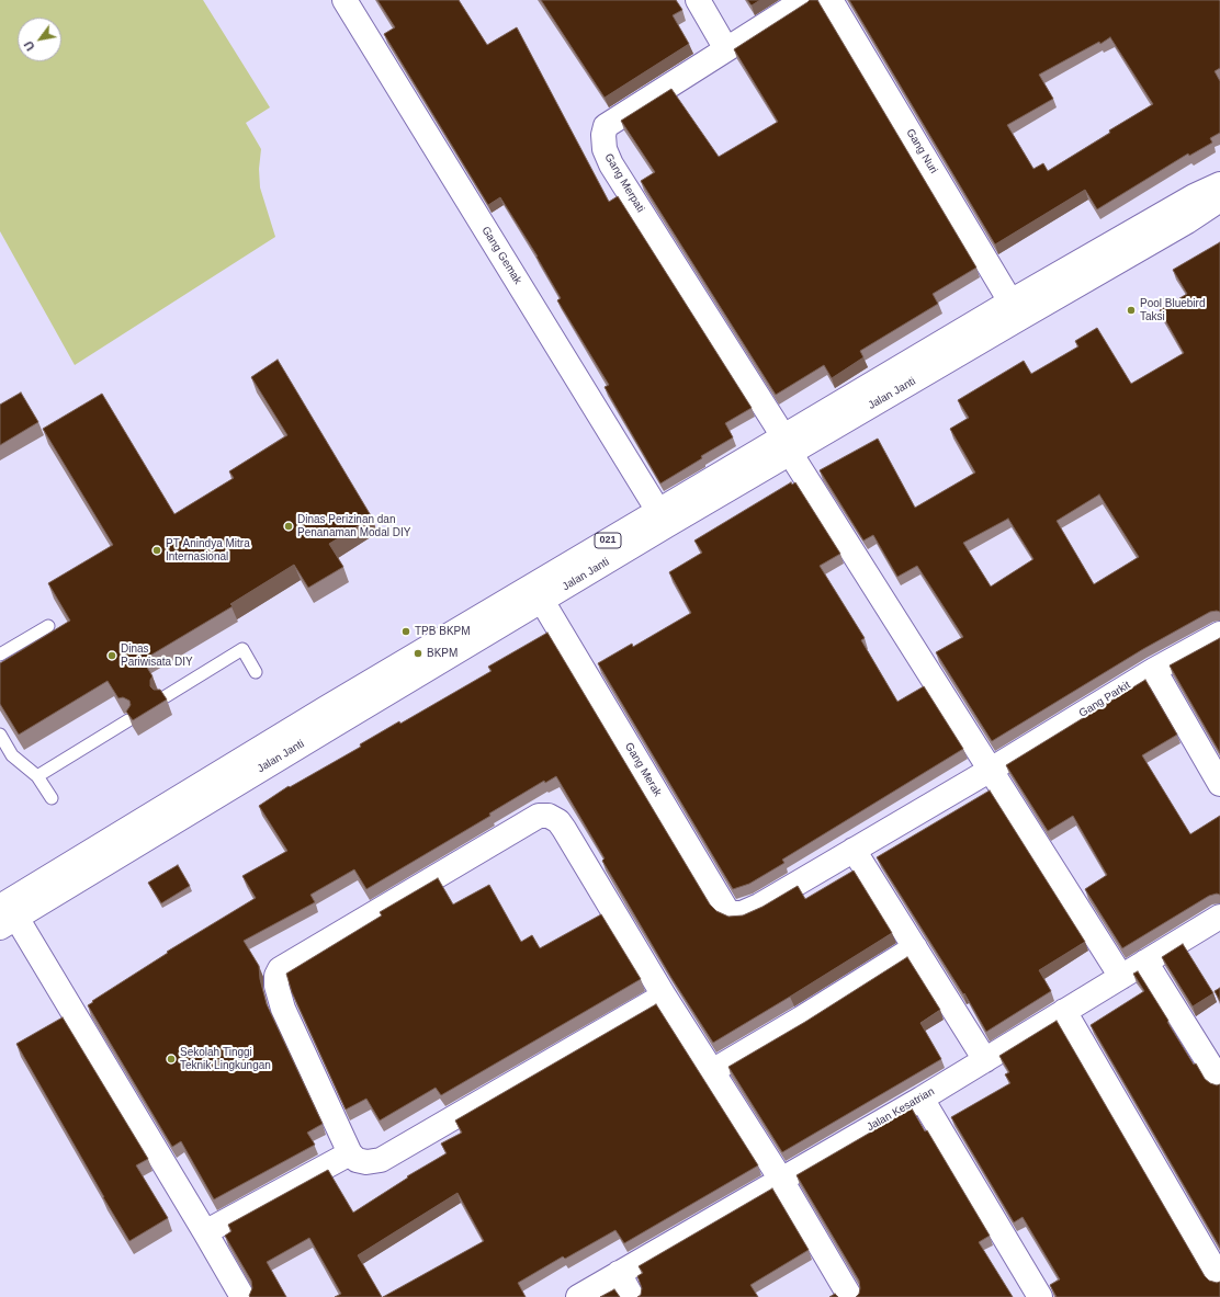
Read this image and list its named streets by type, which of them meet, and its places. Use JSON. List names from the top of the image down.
{
  "streets": {
    "street": [
      "Gang Nuri",
      "Gang Merpati",
      "Gang Gemak",
      "Jalan Janti",
      "021",
      "Gang Parkit",
      "Gang Merak",
      "Jalan Kesatrian"
    ]
  },
  "crossings": [
    ["Gang Nuri", "Jalan Janti"],
    ["Gang Merpati", "Jalan Janti"],
    ["Gang Gemak", "Jalan Janti"],
    ["Jalan Janti", "Gang Merak"],
    ["Gang Parkit", "Gang Merak"]
  ],
  "places": [
    "Pool Bluebird Taksi",
    "Dinas Perizinan dan Penanaman Modal DIY",
    "PT Anindya Mitra Internasional",
    "TPB BKPM",
    "BKPM",
    "Dinas Pariwisata DIY",
    "Sekolah Tinggi Teknik Lingkungan"
  ],
  "north": "bottom left"
}
